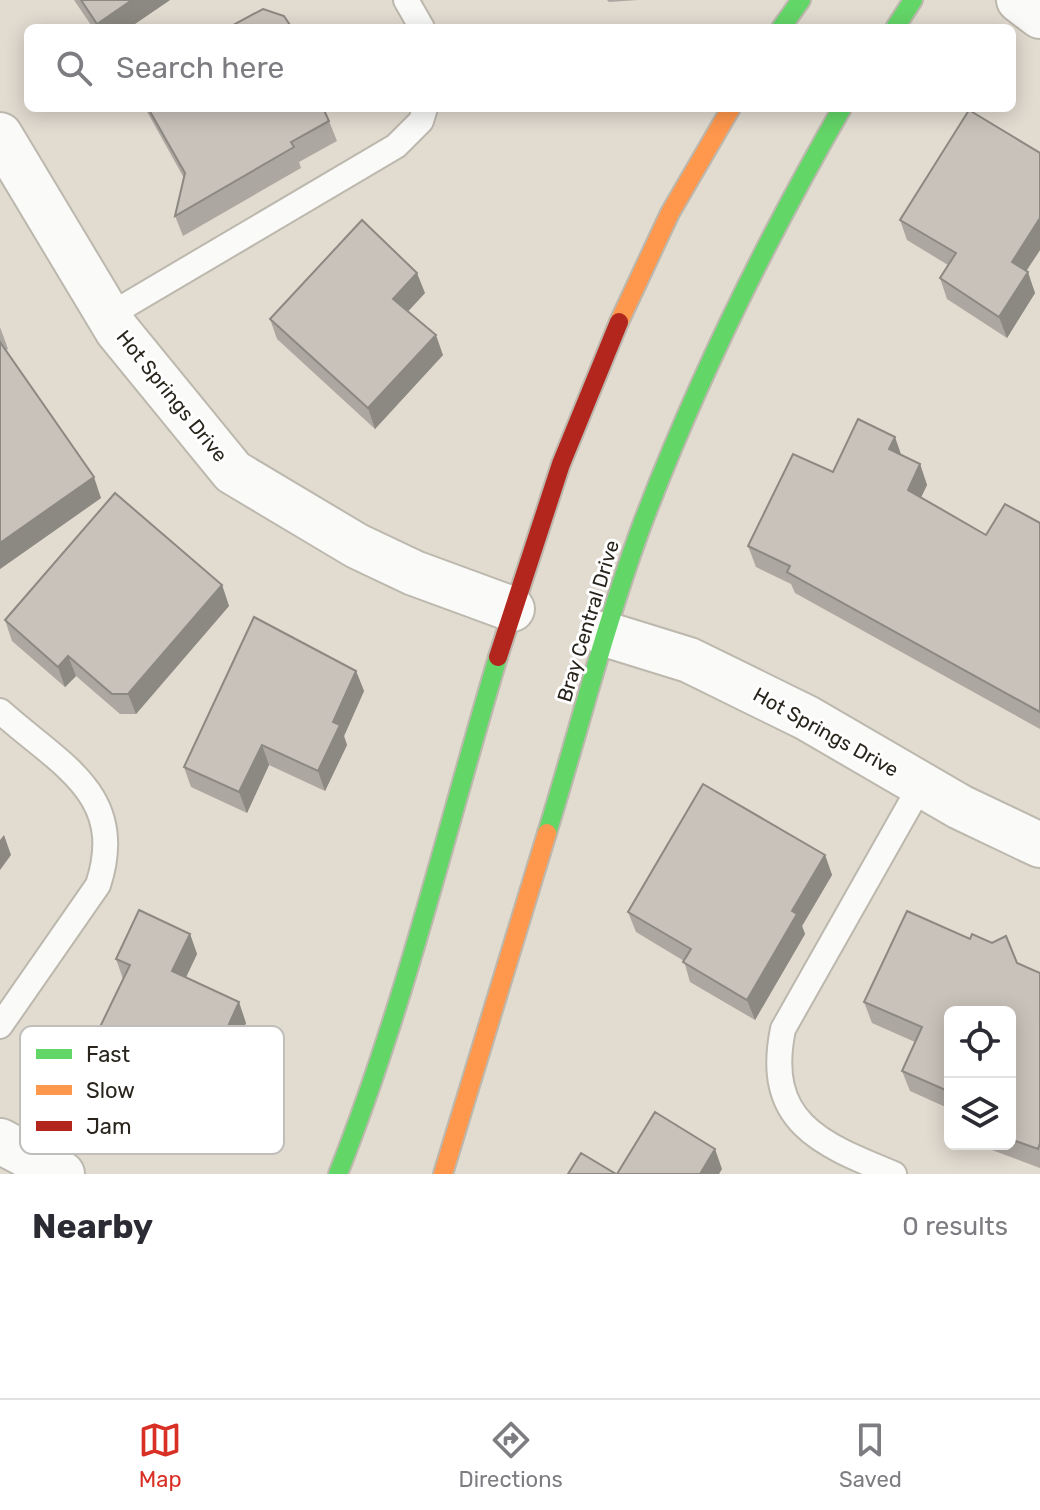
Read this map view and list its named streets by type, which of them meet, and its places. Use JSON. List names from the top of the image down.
{
  "streets": {
    "street": ["Hot Springs Drive", "Bray Central Drive"]
  },
  "crossings": [
    ["Hot Springs Drive", "Bray Central Drive"]
  ],
  "legend": ["Fast", "Slow", "Jam"],
  "page": {
    "search": "Search here",
    "heading": ["Nearby", "0 results"],
    "nav": ["Map", "Directions", "Saved"]
  }
}
